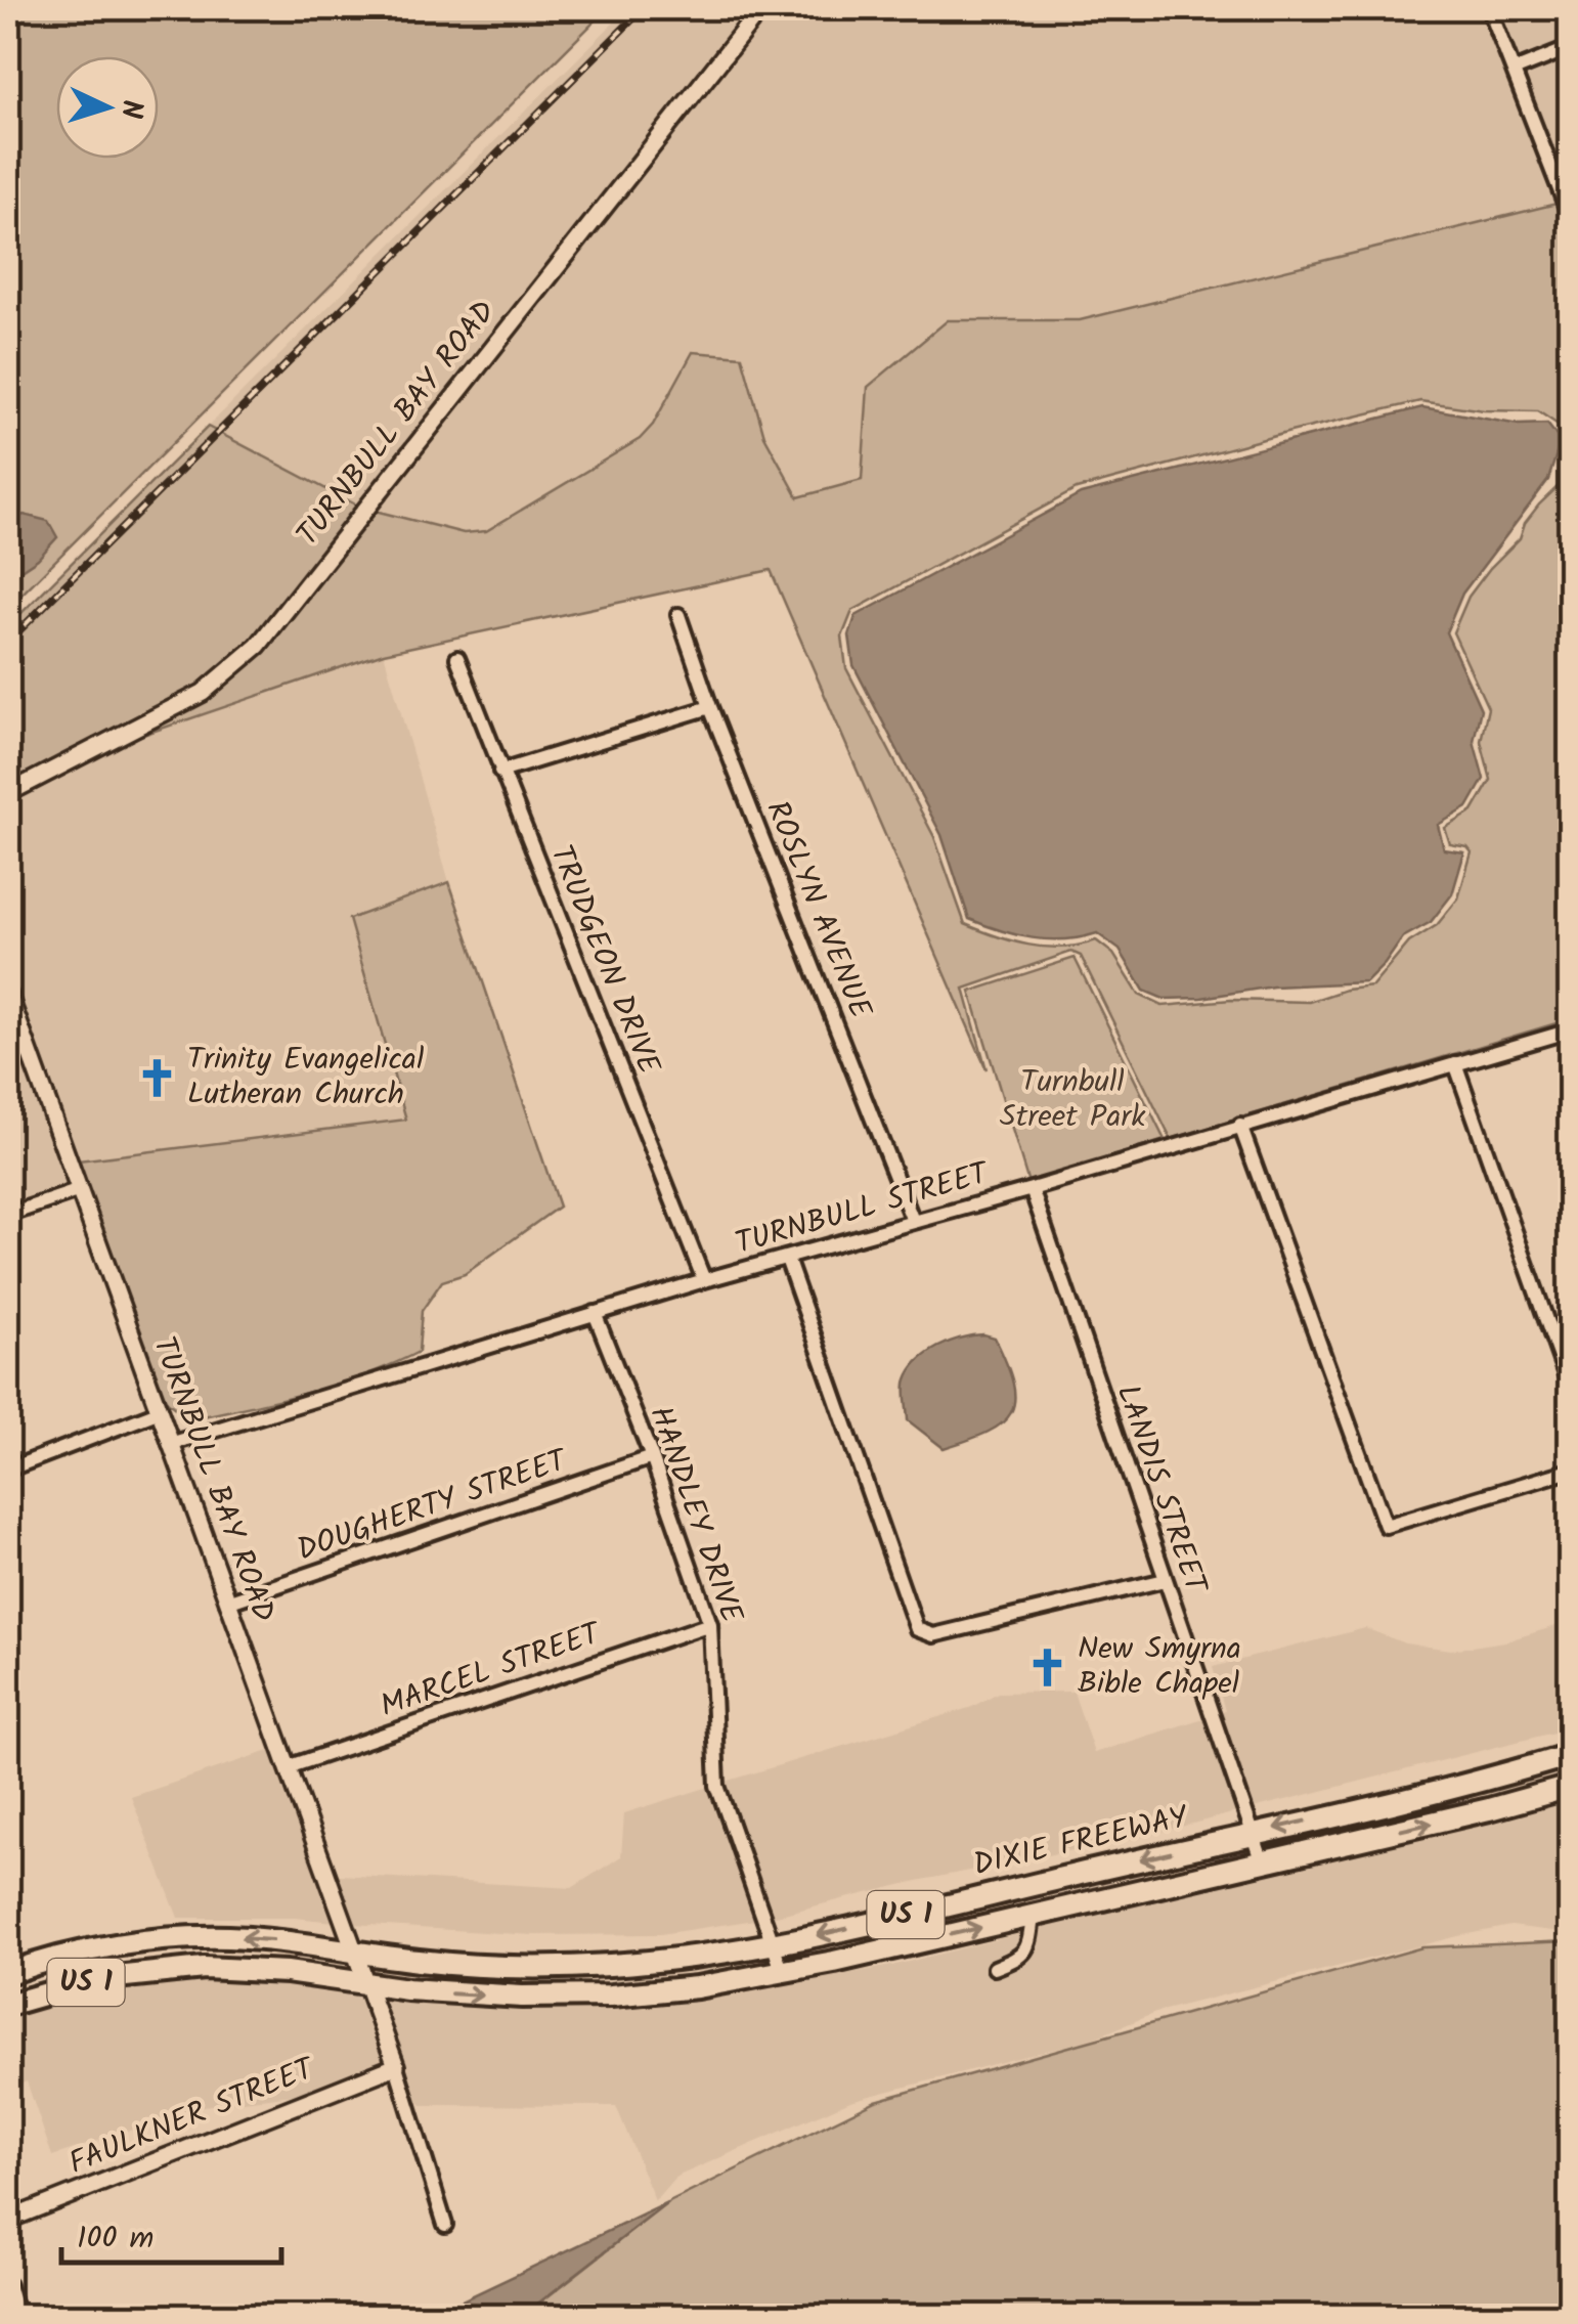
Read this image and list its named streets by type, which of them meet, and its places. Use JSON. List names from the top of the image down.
{
  "streets": {
    "main road": ["DIXIE FREEWAY", "US 1"],
    "street": [
      "TURNBULL BAY ROAD",
      "ROSLYN AVENUE",
      "TRUDGEON DRIVE",
      "TURNBULL STREET",
      "LANDIS STREET",
      "DOUGHERTY STREET",
      "HANDLEY DRIVE",
      "MARCEL STREET",
      "FAULKNER STREET"
    ]
  },
  "crossings": [
    ["TURNBULL BAY ROAD", "TURNBULL STREET"],
    ["TURNBULL BAY ROAD", "DOUGHERTY STREET"],
    ["TURNBULL BAY ROAD", "MARCEL STREET"],
    ["TURNBULL BAY ROAD", "DIXIE FREEWAY"],
    ["TURNBULL BAY ROAD", "US 1"],
    ["TURNBULL BAY ROAD", "FAULKNER STREET"],
    ["ROSLYN AVENUE", "TURNBULL STREET"],
    ["TRUDGEON DRIVE", "TURNBULL STREET"],
    ["TURNBULL STREET", "LANDIS STREET"],
    ["TURNBULL STREET", "HANDLEY DRIVE"],
    ["LANDIS STREET", "DIXIE FREEWAY"],
    ["DOUGHERTY STREET", "HANDLEY DRIVE"],
    ["HANDLEY DRIVE", "MARCEL STREET"],
    ["HANDLEY DRIVE", "DIXIE FREEWAY"],
    ["DIXIE FREEWAY", "US 1"]
  ],
  "parks": ["Turnbull Street Park"],
  "places": {
    "church": ["Trinity Evangelical Lutheran Church", "New Smyrna Bible Chapel"]
  },
  "scale_bar": "100 m",
  "north": "right"
}
